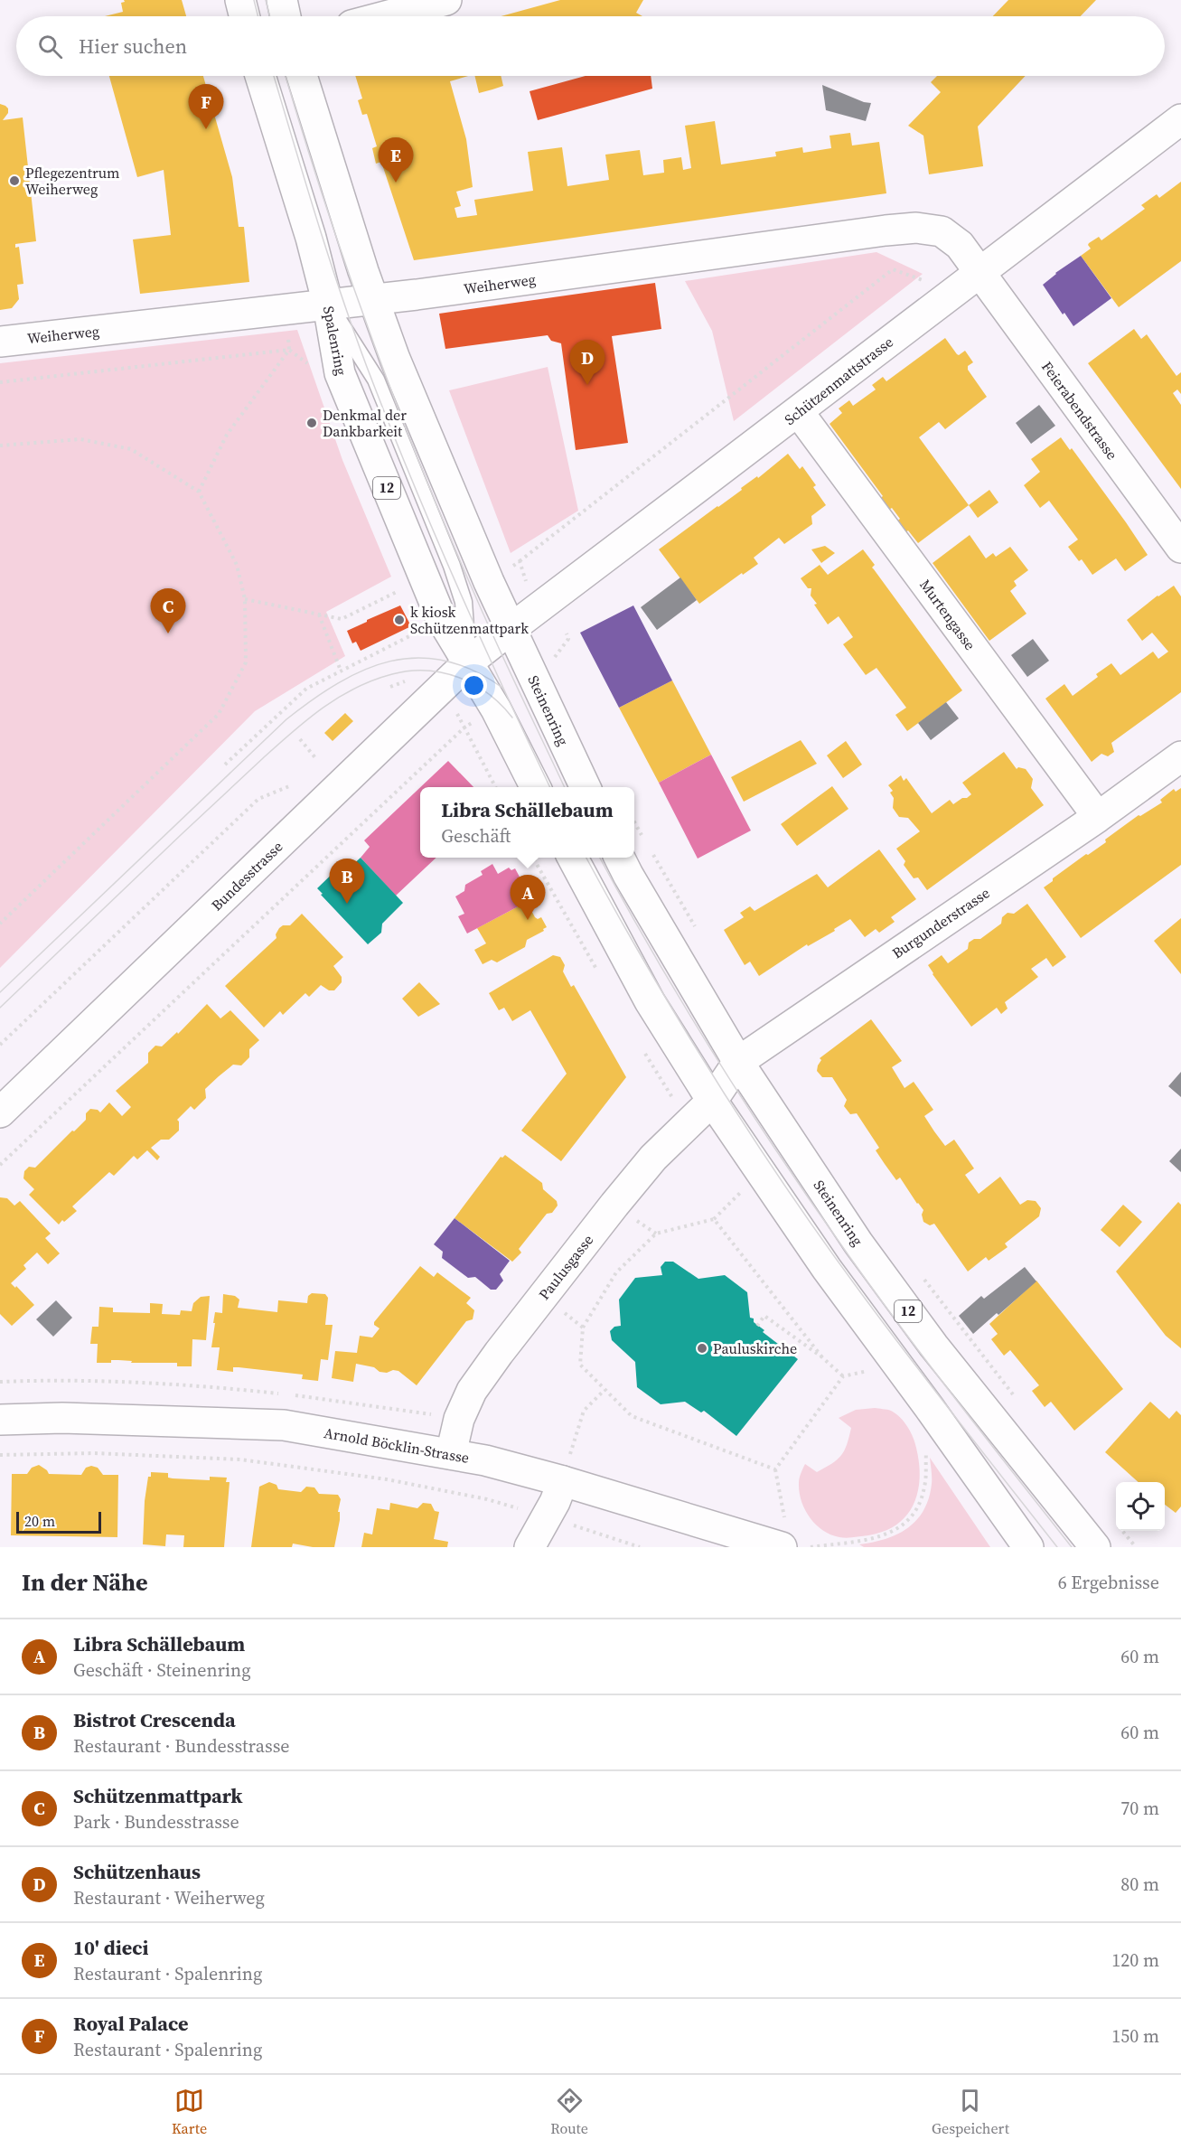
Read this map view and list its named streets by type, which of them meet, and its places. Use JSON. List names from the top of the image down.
{
  "streets": {
    "street": [
      "Weiherweg",
      "Spalenring",
      "Schützenmattstrasse",
      "Feierabendstrasse",
      "12",
      "Murtengasse",
      "Steinenring",
      "Bundesstrasse",
      "Burgunderstrasse",
      "Paulusgasse",
      "Arnold Böcklin-Strasse"
    ]
  },
  "crossings": [
    ["Weiherweg", "Spalenring"],
    ["Weiherweg", "Schützenmattstrasse"],
    ["Weiherweg", "Feierabendstrasse"],
    ["Spalenring", "12"],
    ["Spalenring", "Bundesstrasse"],
    ["Schützenmattstrasse", "Feierabendstrasse"],
    ["Schützenmattstrasse", "Murtengasse"],
    ["Schützenmattstrasse", "Steinenring"],
    ["Schützenmattstrasse", "Bundesstrasse"],
    ["12", "Bundesstrasse"],
    ["Murtengasse", "Burgunderstrasse"],
    ["Steinenring", "Bundesstrasse"],
    ["Steinenring", "Burgunderstrasse"],
    ["Burgunderstrasse", "Paulusgasse"],
    ["Paulusgasse", "Arnold Böcklin-Strasse"]
  ],
  "places": [
    "Pflegezentrum Weiherweg",
    "Denkmal der Dankbarkeit",
    "k kiosk Schützenmattpark",
    "Pauluskirche"
  ],
  "scale_bar": "20 m",
  "page": {
    "search": "Hier suchen",
    "pins": [
      "F",
      "E",
      "D",
      "C",
      "B",
      "A"
    ],
    "popup": ["Libra Schällebaum", "Geschäft"],
    "scale": "20 m",
    "heading": ["In der Nähe", "6 Ergebnisse"],
    "list": [
      {
        "mark": "A",
        "name": "Libra Schällebaum",
        "note": "Geschäft · Steinenring",
        "value": "60 m"
      },
      {
        "mark": "B",
        "name": "Bistrot Crescenda",
        "note": "Restaurant · Bundesstrasse",
        "value": "60 m"
      },
      {
        "mark": "C",
        "name": "Schützenmattpark",
        "note": "Park · Bundesstrasse",
        "value": "70 m"
      },
      {
        "mark": "D",
        "name": "Schützenhaus",
        "note": "Restaurant · Weiherweg",
        "value": "80 m"
      },
      {
        "mark": "E",
        "name": "10' dieci",
        "note": "Restaurant · Spalenring",
        "value": "120 m"
      },
      {
        "mark": "F",
        "name": "Royal Palace",
        "note": "Restaurant · Spalenring",
        "value": "150 m"
      }
    ],
    "nav": ["Karte", "Route", "Gespeichert"]
  }
}
